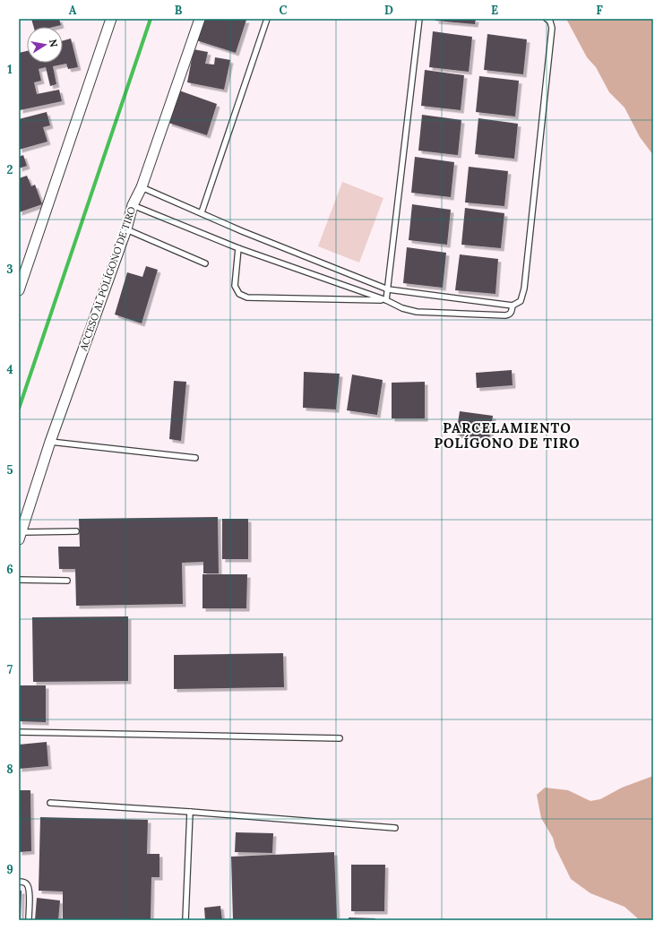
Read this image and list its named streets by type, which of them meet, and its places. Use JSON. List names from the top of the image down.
{
  "streets": {
    "street": ["ACCESO AL POLÍGONO DE TIRO"]
  },
  "districts": ["PARCELAMIENTO POLÍGONO DE TIRO"],
  "north": "right",
  "grid": {
    "columns": [
      "A",
      "B",
      "C",
      "D",
      "E",
      "F"
    ],
    "rows": [
      "1",
      "2",
      "3",
      "4",
      "5",
      "6",
      "7",
      "8",
      "9"
    ]
  }
}
